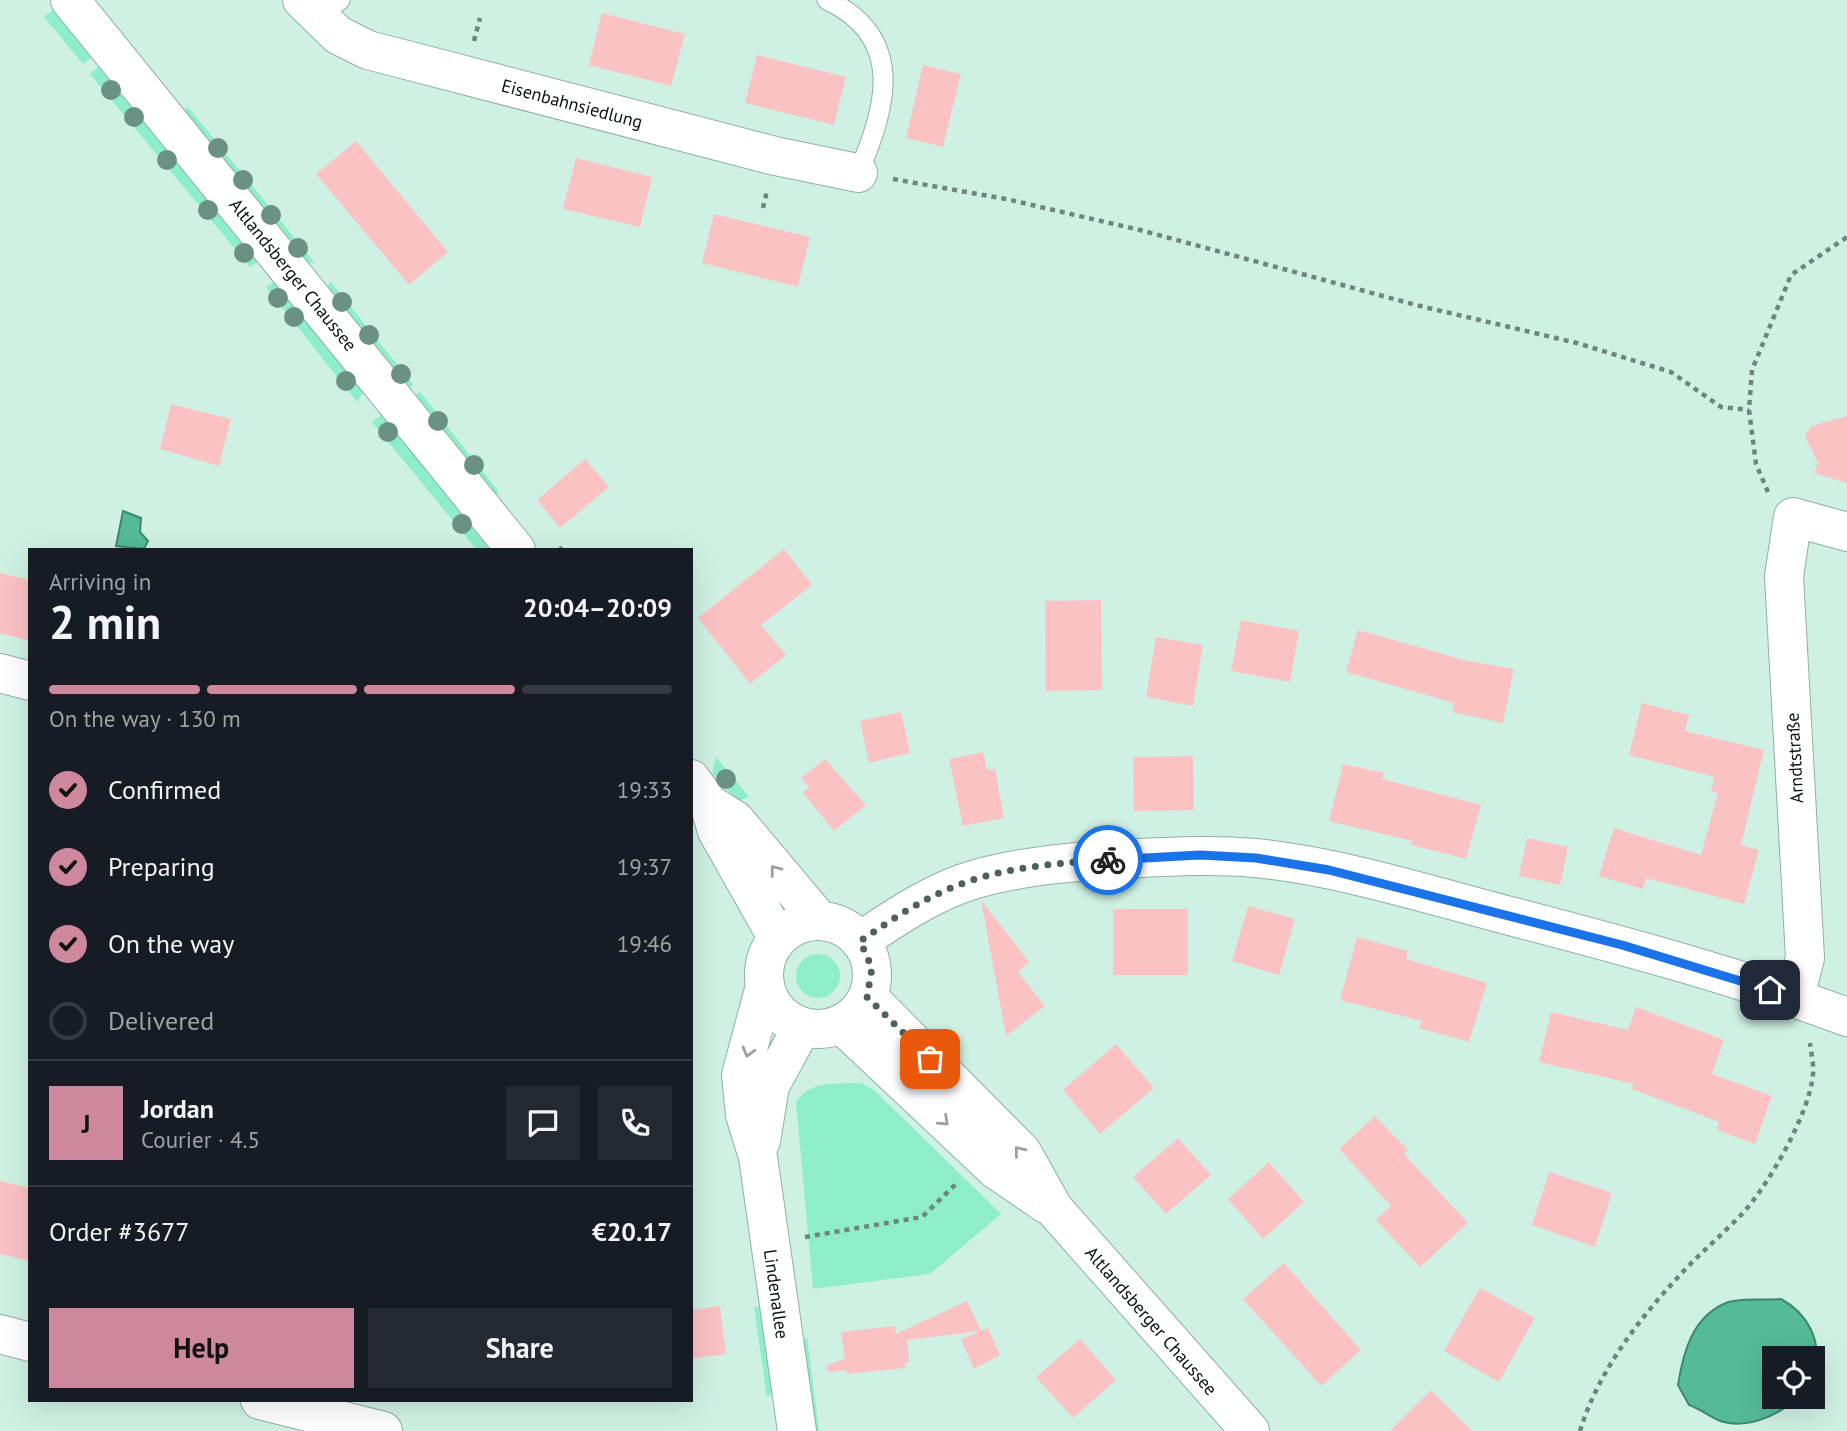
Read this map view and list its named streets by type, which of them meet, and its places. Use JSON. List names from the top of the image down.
{
  "streets": {
    "street": [
      "Eisenbahnsiedlung",
      "Altlandsberger Chaussee",
      "Arndtstraße",
      "Lindenallee"
    ]
  },
  "crossings": [
    ["Altlandsberger Chaussee", "Lindenallee"]
  ],
  "page": {
    "heading": ["2 min", "Arriving in", "20:04–20:09"],
    "panel": [
      "Jordan",
      "Courier · 4.5",
      "Order #3677",
      "€20.17"
    ],
    "bar": "On the way · 130 m",
    "list": [
      ["Confirmed", "19:33"],
      ["Preparing", "19:37"],
      ["On the way", "19:46"],
      "Delivered"
    ],
    "round": "J",
    "buttons": ["Help", "Share"]
  }
}
